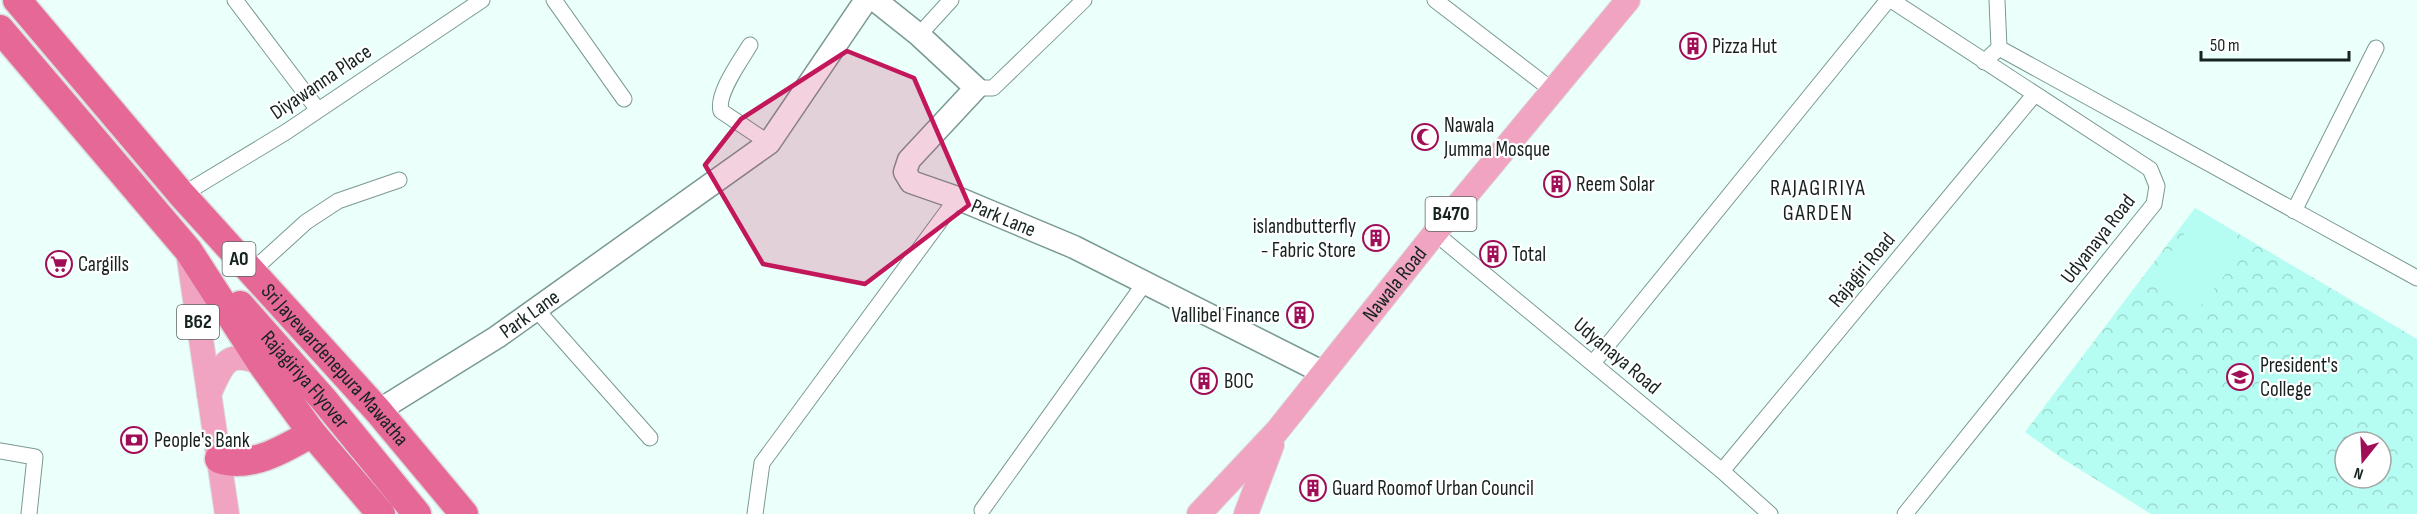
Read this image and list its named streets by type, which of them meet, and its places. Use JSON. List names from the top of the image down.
{
  "streets": {
    "highway": ["A0", "Sri Jayewardenepura Mawatha", "Rajagiriya Flyover"],
    "main road": ["B470", "Nawala Road", "B62"],
    "street": [
      "Diyawanna Place",
      "Park Lane",
      "Udyanaya Road",
      "Rajagiri Road"
    ]
  },
  "crossings": [
    ["Diyawanna Place", "Sri Jayewardenepura Mawatha"],
    ["Diyawanna Place", "Rajagiriya Flyover"],
    ["Park Lane", "Nawala Road"],
    ["Park Lane", "Sri Jayewardenepura Mawatha"],
    ["Udyanaya Road", "Rajagiri Road"],
    ["Udyanaya Road", "Nawala Road"],
    ["B62", "Sri Jayewardenepura Mawatha"],
    ["B62", "Rajagiriya Flyover"],
    ["Sri Jayewardenepura Mawatha", "Rajagiriya Flyover"]
  ],
  "districts": ["RAJAGIRIYA GARDEN"],
  "places": {
    "building": [
      "Pizza Hut",
      "Reem Solar",
      "islandbutterfly - Fabric Store",
      "Total",
      "Vallibel Finance",
      "BOC",
      "Guard Roomof Urban Council"
    ],
    "mosque": ["Nawala Jumma Mosque"],
    "supermarket": ["Cargills"],
    "school or university": ["President's College"],
    "bank": ["People's Bank"]
  },
  "scale_bar": "50 m",
  "north": "bottom"
}
